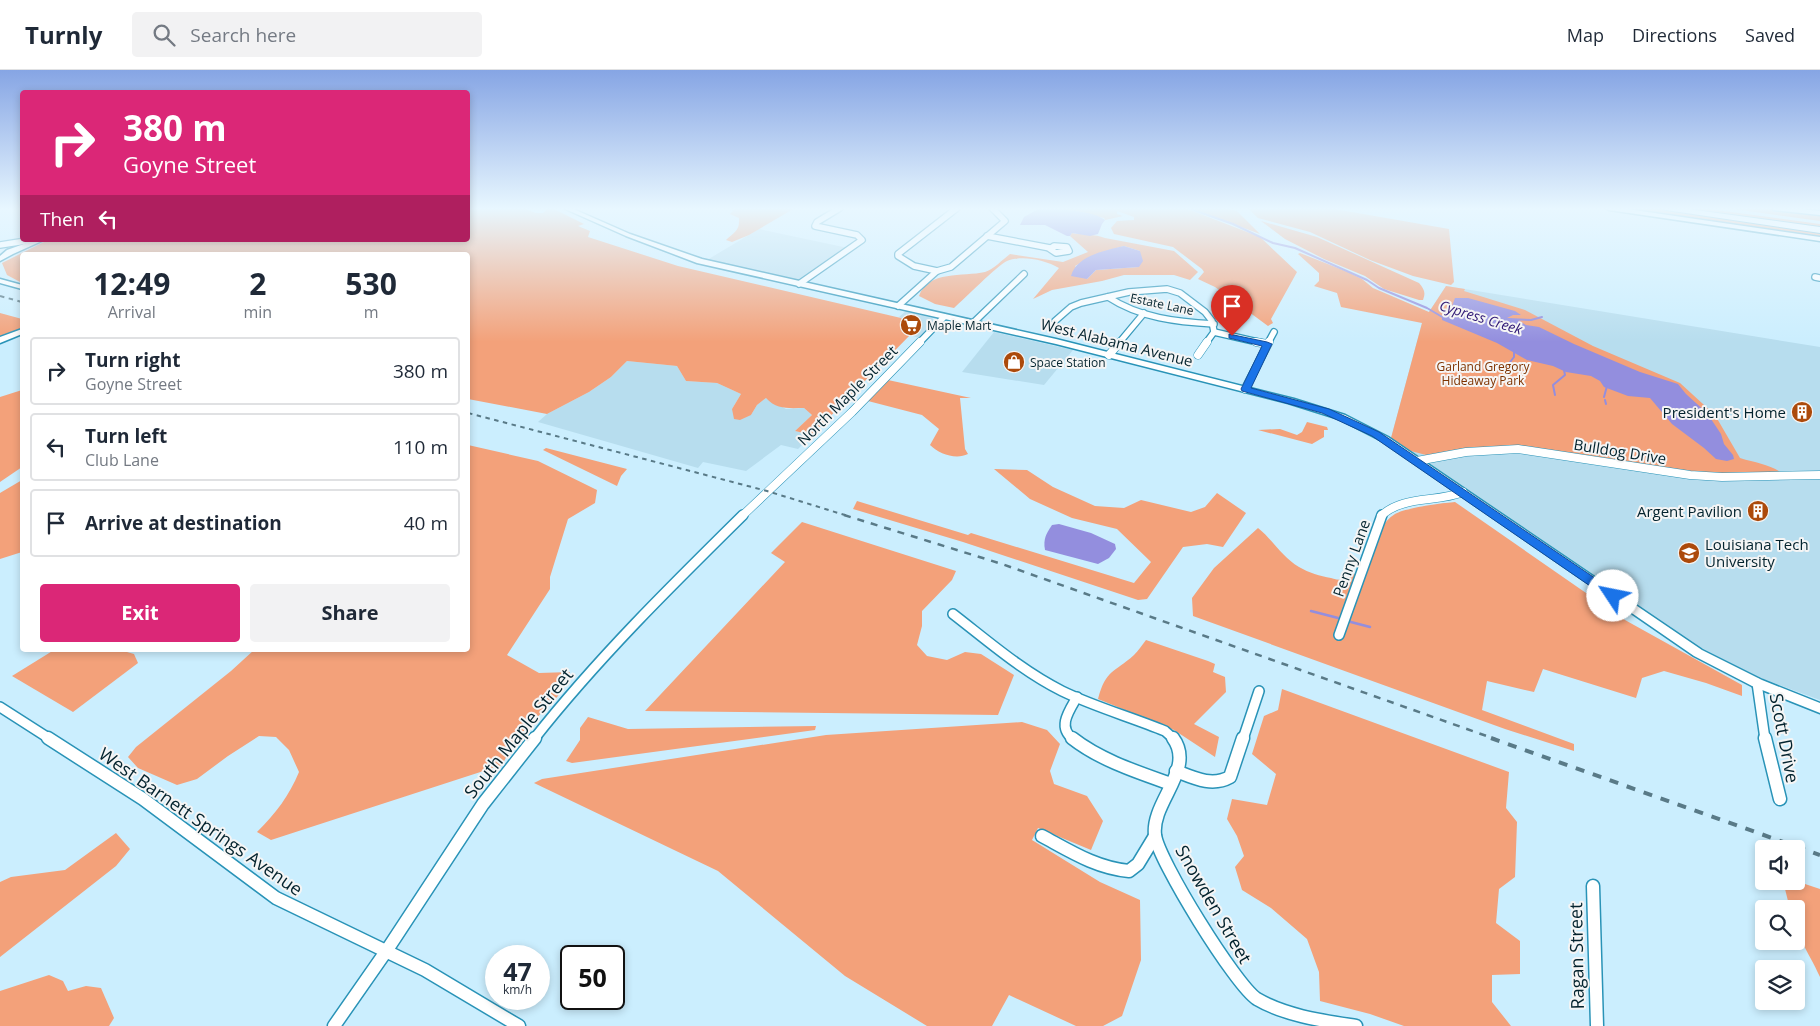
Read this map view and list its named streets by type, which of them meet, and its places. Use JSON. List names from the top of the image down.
{
  "streets": {
    "main road": ["West Alabama Avenue"],
    "street": [
      "Estate Lane",
      "North Maple Street",
      "Bulldog Drive",
      "Penny Lane",
      "South Maple Street",
      "Scott Drive",
      "West Barnett Springs Avenue",
      "Snowden Street",
      "Ragan Street"
    ]
  },
  "crossings": [
    ["West Alabama Avenue", "North Maple Street"],
    ["West Alabama Avenue", "Bulldog Drive"],
    ["West Alabama Avenue", "Penny Lane"],
    ["West Alabama Avenue", "Scott Drive"],
    ["North Maple Street", "South Maple Street"],
    ["South Maple Street", "West Barnett Springs Avenue"]
  ],
  "water": ["Cypress Creek"],
  "parks": ["Garland Gregory Hideaway Park"],
  "places": {
    "supermarket": ["Maple Mart"],
    "shop": ["Space Station"],
    "building": ["President's Home", "Argent Pavilion"],
    "school or university": ["Louisiana Tech University"]
  },
  "page": {
    "header": "Turnly",
    "search": "Search here",
    "nav": ["Map", "Directions", "Saved"],
    "turn": ["380 m", "Goyne Street"],
    "then": "Then",
    "eta": [
      "12:49",
      "Arrival",
      "2",
      "min",
      "530",
      "m"
    ],
    "list": [
      {
        "name": "Turn right",
        "note": "Goyne Street",
        "value": "380 m"
      },
      {
        "name": "Turn left",
        "note": "Club Lane",
        "value": "110 m"
      },
      {
        "name": "Arrive at destination",
        "value": "40 m"
      }
    ],
    "buttons": ["Exit", "Share"],
    "speed": "47 km/h",
    "limit": "50"
  }
}
